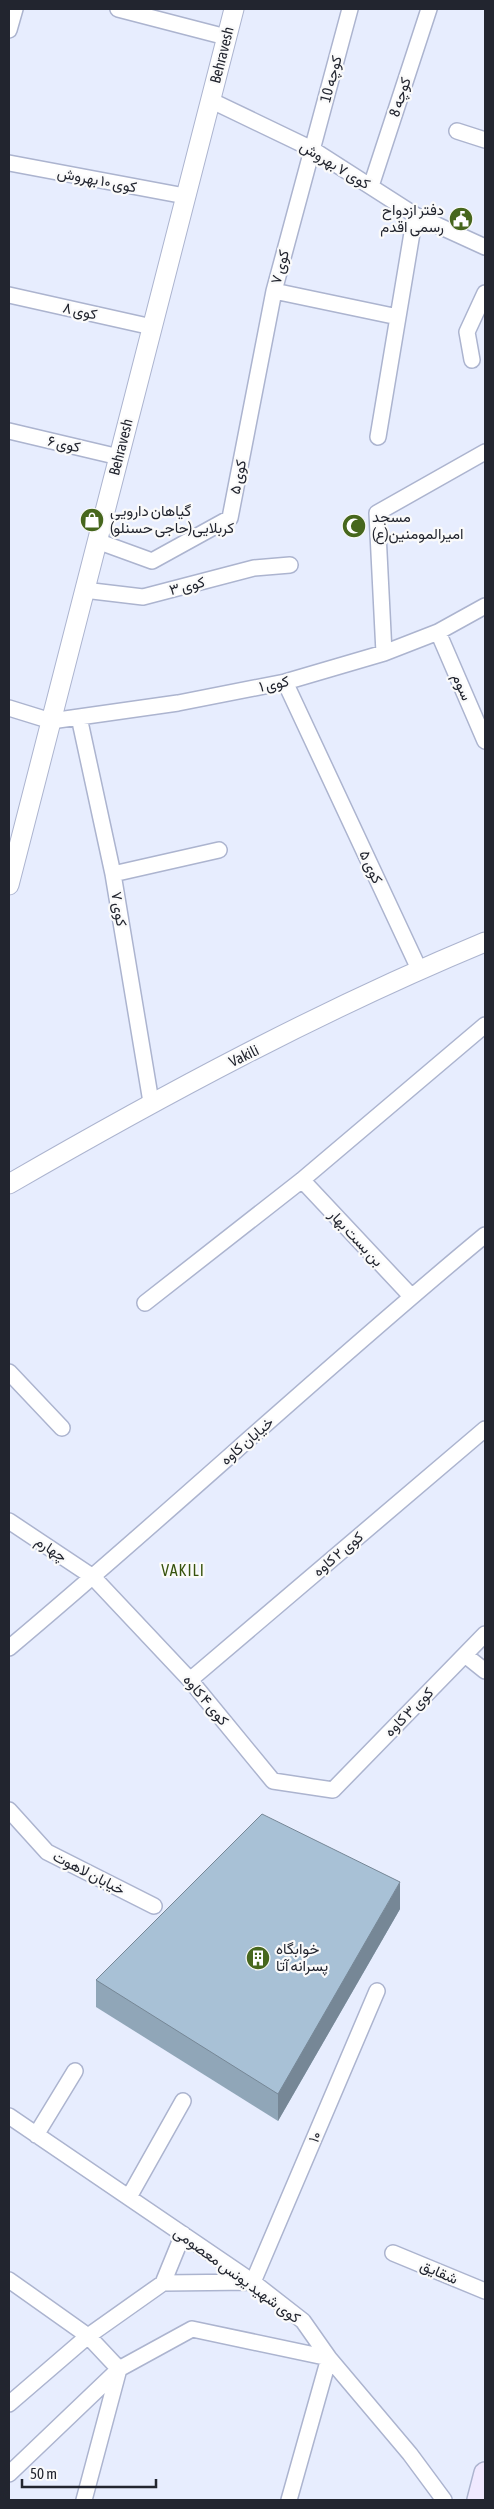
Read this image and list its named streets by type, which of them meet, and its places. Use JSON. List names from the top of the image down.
{
  "streets": {
    "street": [
      "Behravesh",
      "کوچه 10",
      "کوچه 8",
      "کوی ۷ بهروش",
      "کوی ۱۰ بهروش",
      "کوی ۷",
      "کوی ۸",
      "کوی ۶",
      "کوی ۵",
      "کوی ۳",
      "کوی ۱",
      "سوم",
      "Vakili",
      "بن بست بهار",
      "خیابان کاوه",
      "چهارم",
      "کوی ۲ کاوه",
      "کوی ۴ کاوه",
      "کوی ۳ کاوه",
      "خیابان لاهوت",
      "۱۰",
      "شقایق",
      "کوی شهید یونس معصومی"
    ]
  },
  "crossings": [
    ["Behravesh", "کوی ۷ بهروش"],
    ["Behravesh", "کوی ۱۰ بهروش"],
    ["Behravesh", "کوی ۸"],
    ["Behravesh", "کوی ۶"],
    ["Behravesh", "کوی ۵"],
    ["Behravesh", "کوی ۳"],
    ["Behravesh", "کوی ۱"],
    ["کوچه 10", "کوی ۷ بهروش"],
    ["کوچه 10", "کوی ۷"],
    ["کوچه 8", "کوی ۷ بهروش"],
    ["کوی ۷ بهروش", "کوی ۷"],
    ["کوی ۷", "کوی ۵"],
    ["کوی ۷", "کوی ۱"],
    ["کوی ۷", "Vakili"],
    ["کوی ۵", "کوی ۱"],
    ["کوی ۵", "Vakili"],
    ["کوی ۱", "سوم"],
    ["بن بست بهار", "خیابان کاوه"],
    ["خیابان کاوه", "چهارم"],
    ["خیابان کاوه", "کوی ۴ کاوه"],
    ["چهارم", "کوی ۴ کاوه"],
    ["کوی ۲ کاوه", "کوی ۴ کاوه"],
    ["کوی ۴ کاوه", "کوی ۳ کاوه"],
    ["۱۰", "کوی شهید یونس معصومی"]
  ],
  "districts": ["VAKILI"],
  "places": {
    "public building": ["دفتر ازدواح رسمی اقدم"],
    "shop": ["گیاهان دارویی کربلایی(حاجی حسنلو)"],
    "mosque": ["مسجد امیرالمومنین(ع)"],
    "building": ["خوابگاه پسرانه آتا"]
  },
  "scale_bar": "50 m"
}
